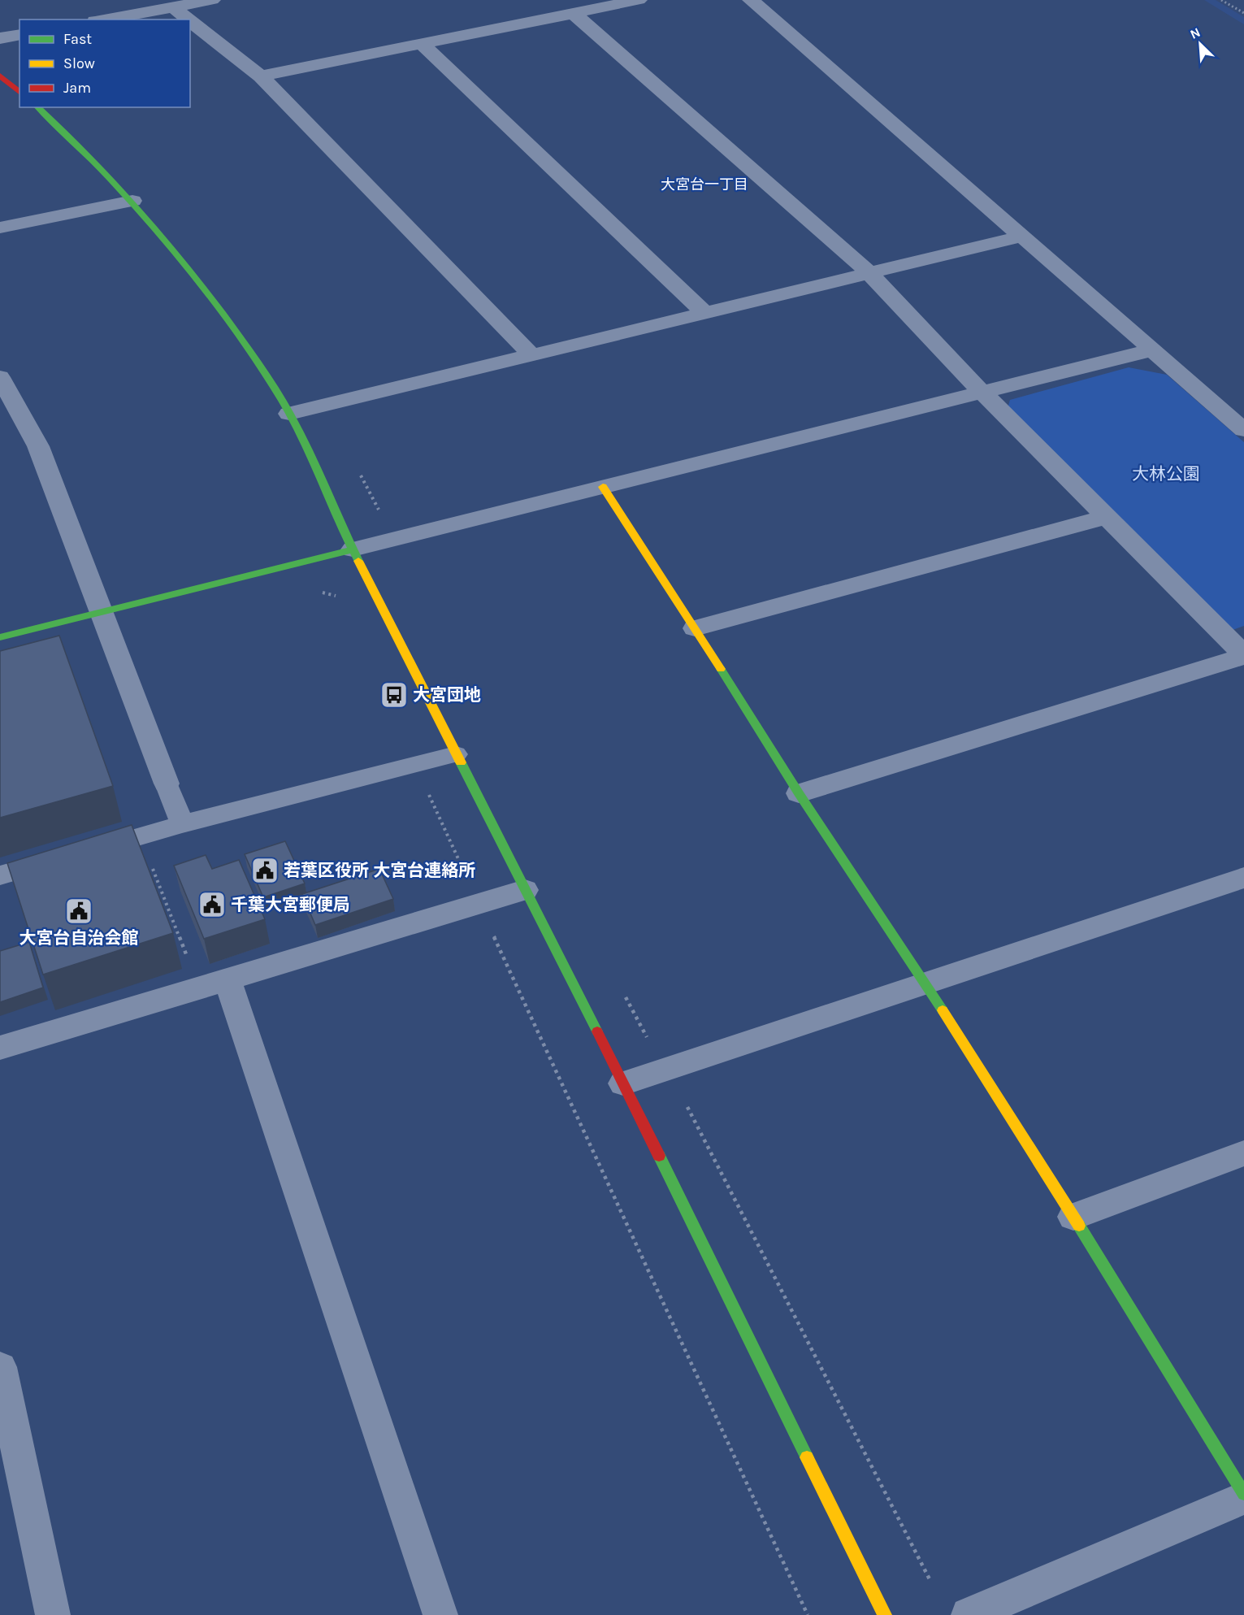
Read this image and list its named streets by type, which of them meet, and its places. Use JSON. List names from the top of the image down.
{
  "districts": ["大宮台一丁目"],
  "parks": ["大林公園"],
  "places": {
    "bus stop": ["大宮団地"],
    "public building": ["若葉区役所 大宮台連絡所", "千葉大宮郵便局", "大宮台自治会館"]
  },
  "legend": ["Fast", "Slow", "Jam"],
  "north": "top left"
}
